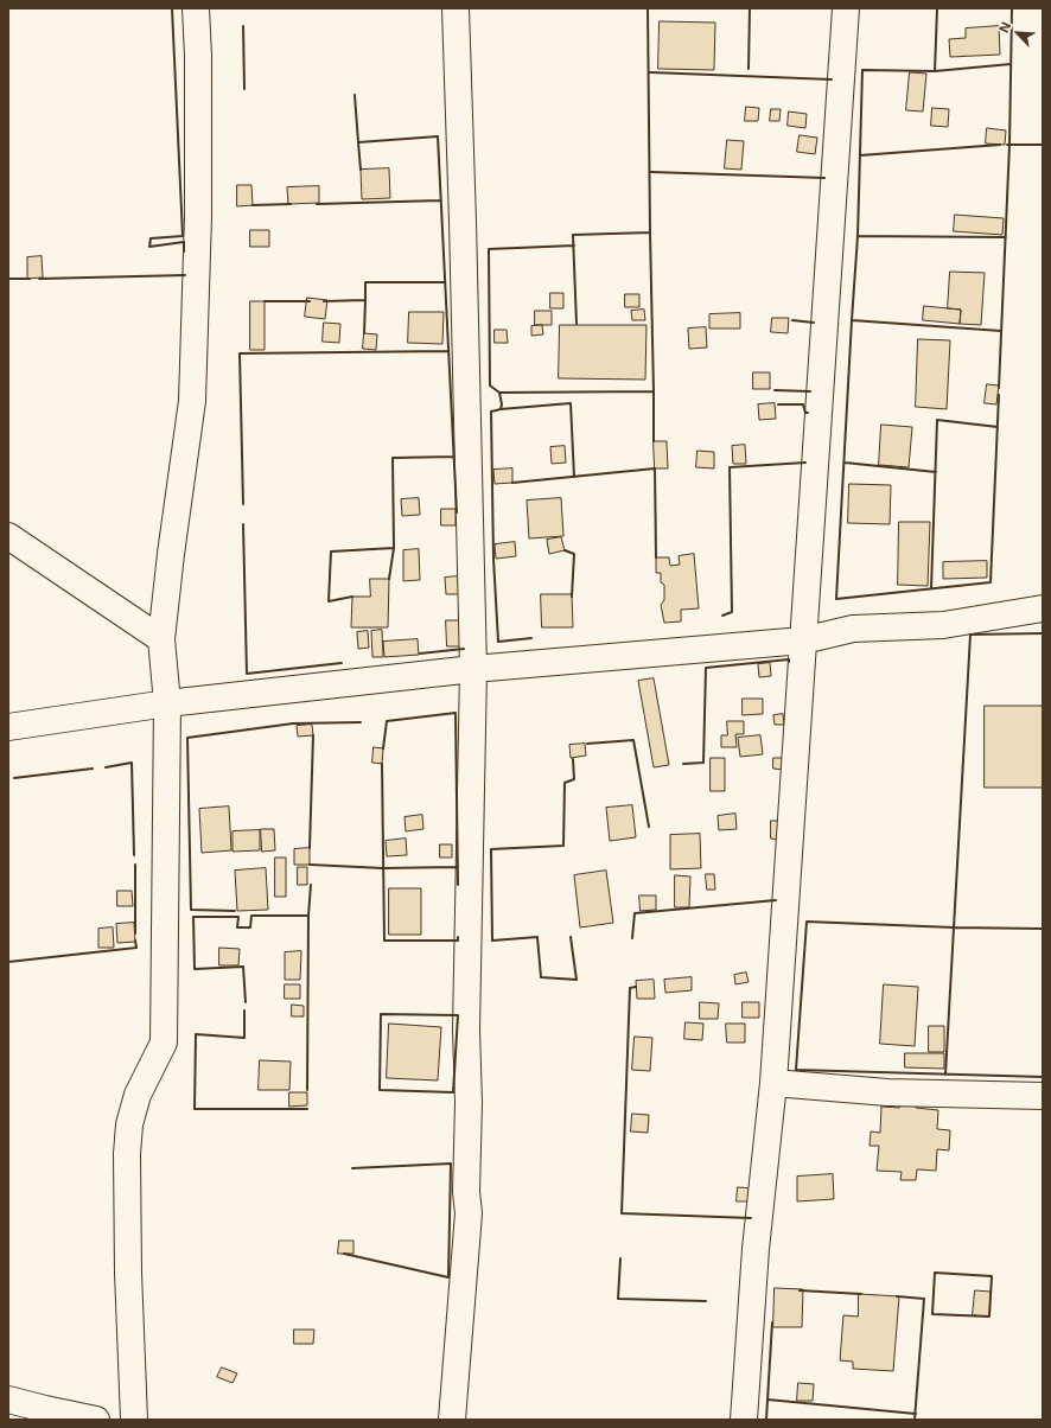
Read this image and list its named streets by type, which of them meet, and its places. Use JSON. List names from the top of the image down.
{
  "north": "top left"
}
